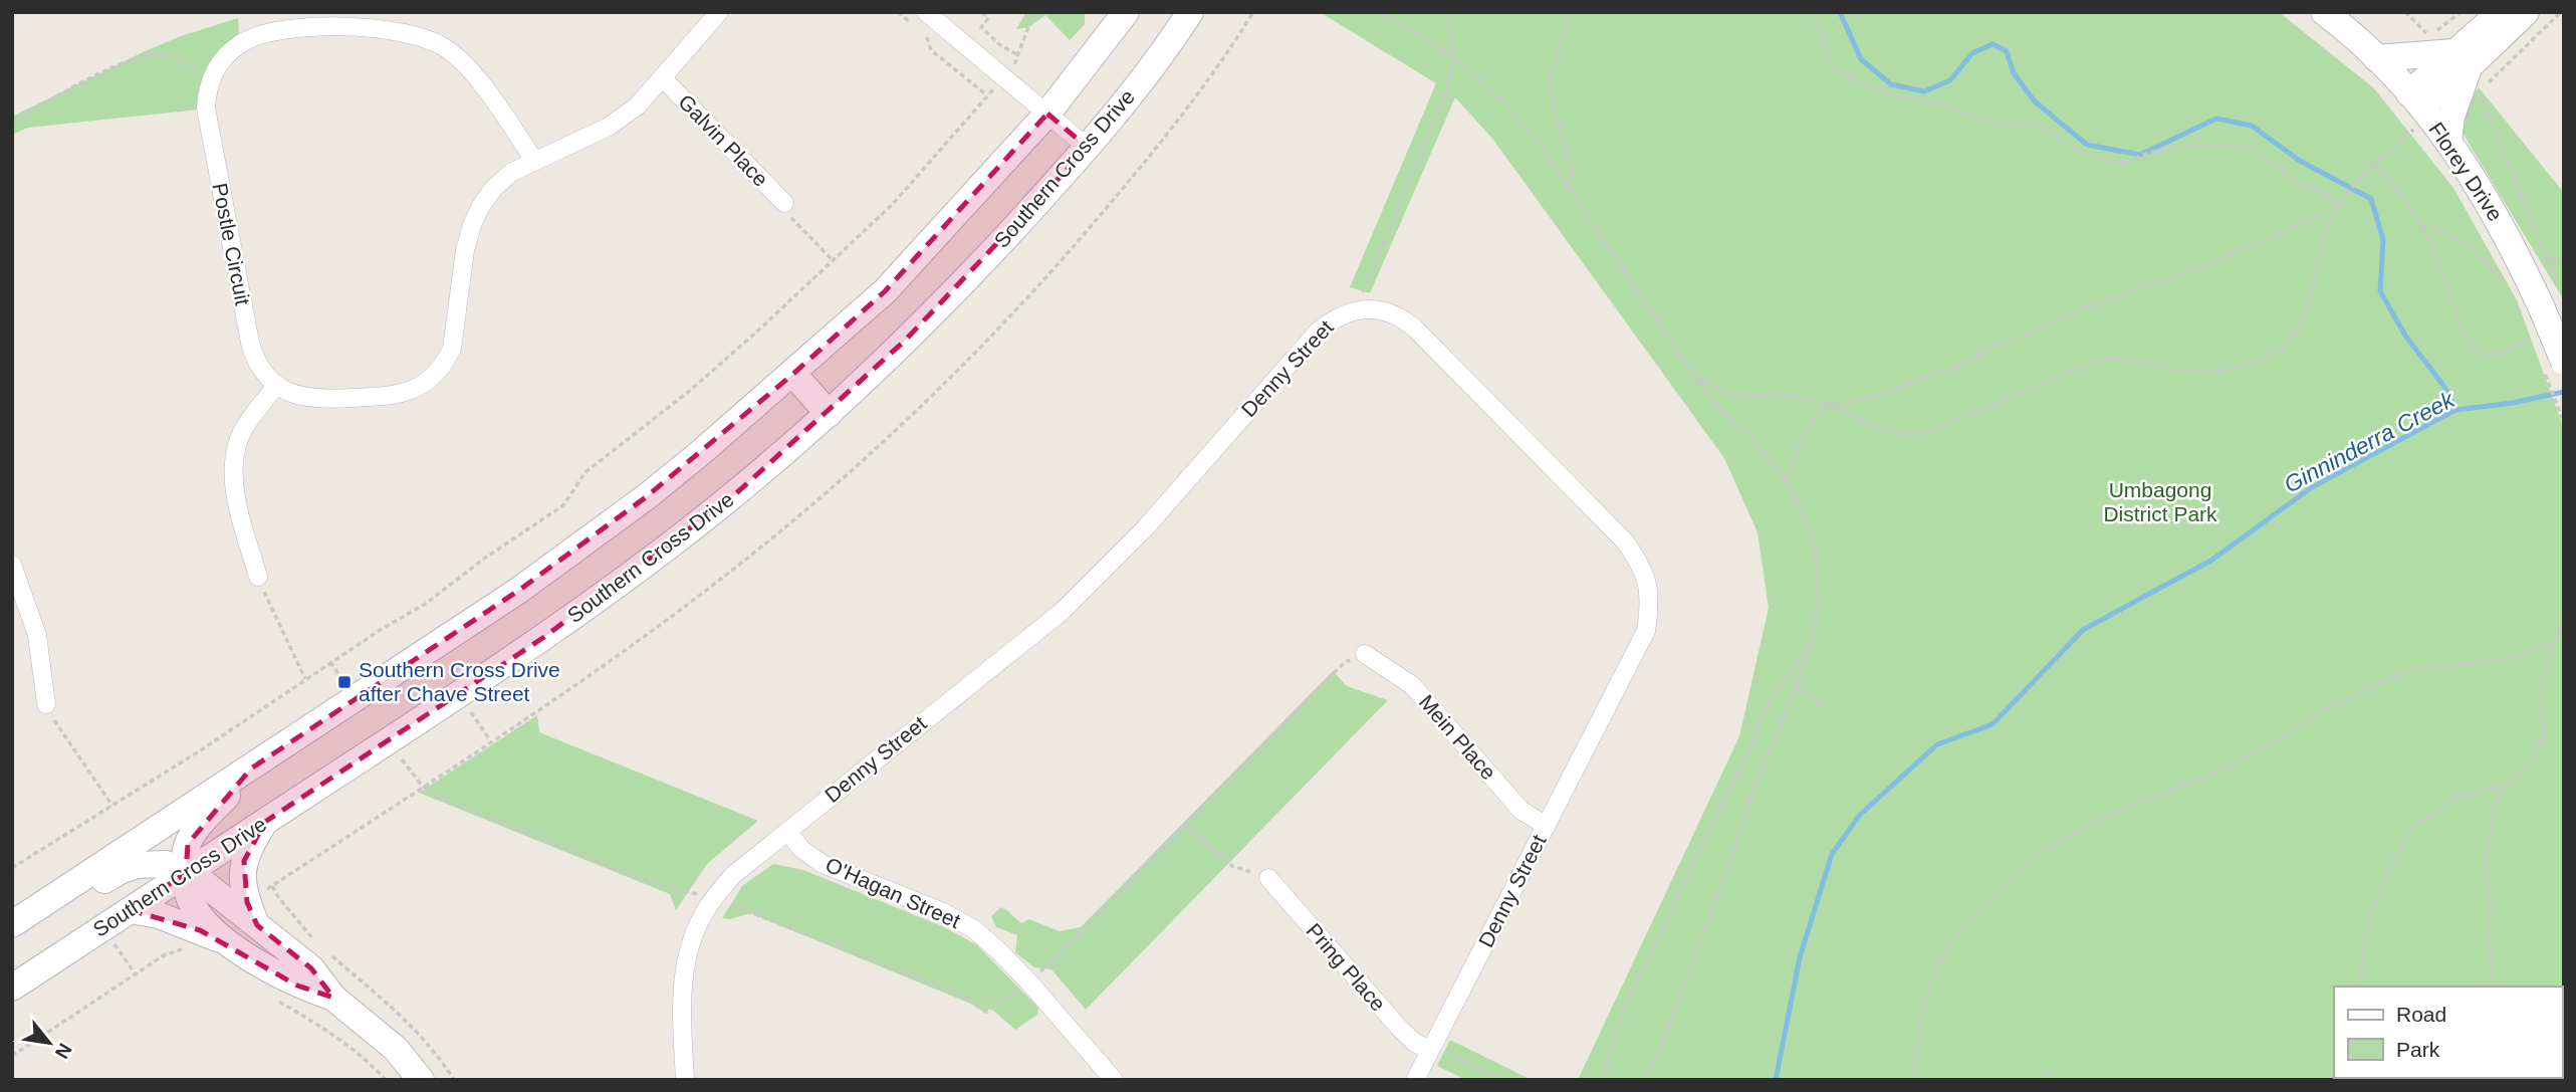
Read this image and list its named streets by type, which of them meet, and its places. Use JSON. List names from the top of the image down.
{
  "streets": {
    "main road": ["Southern Cross Drive", "Florey Drive"],
    "street": [
      "Galvin Place",
      "Postle Circuit",
      "Denny Street",
      "Mein Place",
      "O'Hagan Street",
      "Pring Place"
    ]
  },
  "crossings": [
    ["Denny Street", "Mein Place"],
    ["Denny Street", "O'Hagan Street"],
    ["Denny Street", "Pring Place"]
  ],
  "water": ["Ginninderra Creek"],
  "parks": ["Umbagong District Park"],
  "places": {
    "transit": ["Southern Cross Drive after Chave Street"]
  },
  "legend": ["Road", "Park"],
  "north": "bottom right"
}
